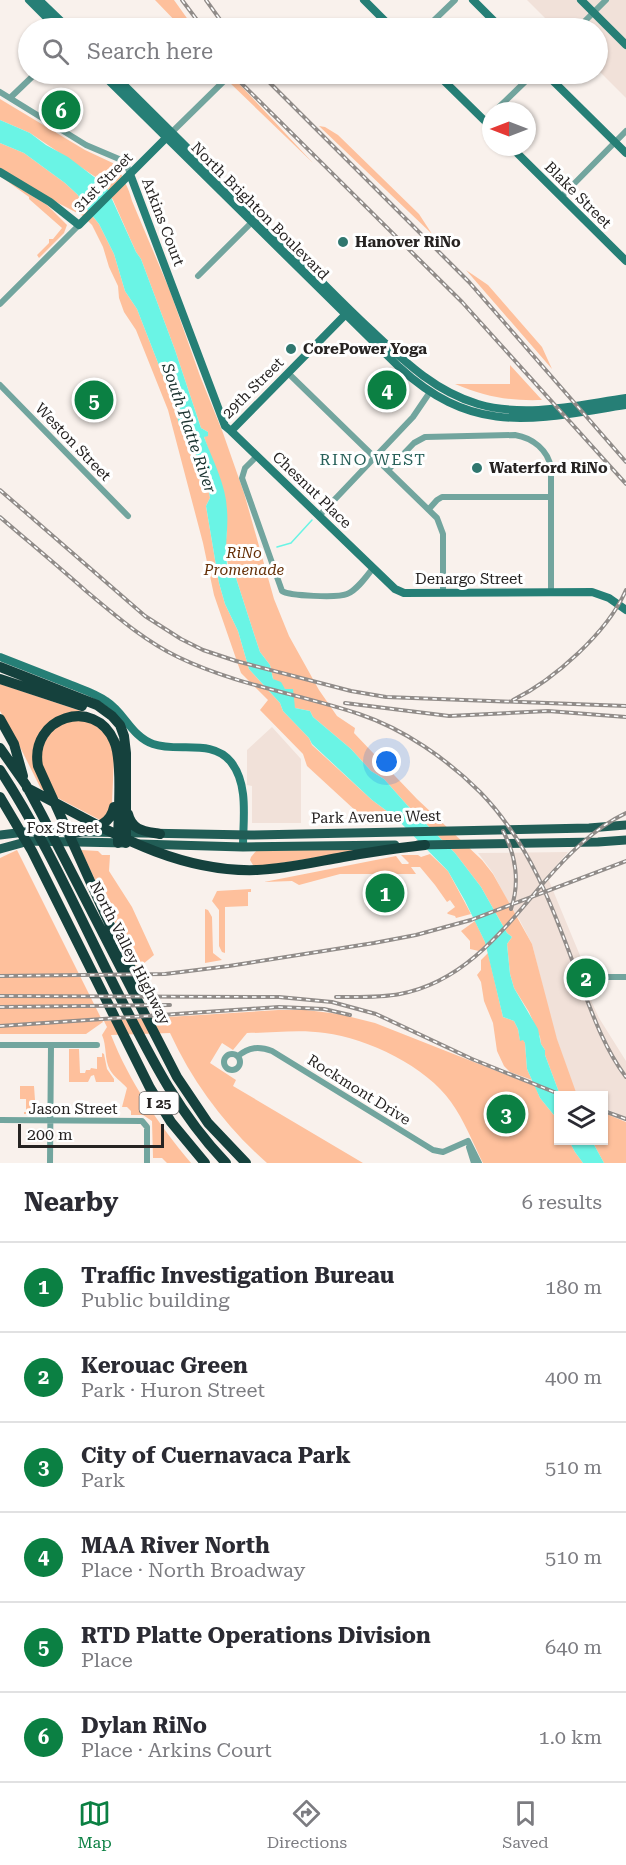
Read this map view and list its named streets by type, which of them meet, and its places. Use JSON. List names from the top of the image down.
{
  "streets": {
    "highway": ["North Valley Highway", "I 25"],
    "main road": ["Park Avenue West", "Fox Street"],
    "street": [
      "31st Street",
      "Blake Street",
      "North Brighton Boulevard",
      "Arkins Court",
      "29th Street",
      "Weston Street",
      "Chesnut Place",
      "Denargo Street",
      "Rockmont Drive",
      "Jason Street"
    ]
  },
  "crossings": [
    ["31st Street", "North Brighton Boulevard"],
    ["31st Street", "Arkins Court"],
    ["North Brighton Boulevard", "29th Street"],
    ["Arkins Court", "29th Street"],
    ["Arkins Court", "Chesnut Place"],
    ["29th Street", "Chesnut Place"],
    ["Chesnut Place", "Denargo Street"],
    ["Park Avenue West", "Fox Street"]
  ],
  "districts": ["RINO WEST"],
  "water": ["South Platte River"],
  "parks": ["RiNo Promenade"],
  "places": ["Hanover RiNo", "CorePower Yoga", "Waterford RiNo"],
  "scale_bar": "200 m",
  "north": "left",
  "page": {
    "search": "Search here",
    "pins": [
      "6",
      "4",
      "5",
      "1",
      "2",
      "3"
    ],
    "scale": "200 m",
    "heading": ["Nearby", "6 results"],
    "list": [
      {
        "mark": "1",
        "name": "Traffic Investigation Bureau",
        "note": "Public building",
        "value": "180 m"
      },
      {
        "mark": "2",
        "name": "Kerouac Green",
        "note": "Park · Huron Street",
        "value": "400 m"
      },
      {
        "mark": "3",
        "name": "City of Cuernavaca Park",
        "note": "Park",
        "value": "510 m"
      },
      {
        "mark": "4",
        "name": "MAA River North",
        "note": "Place · North Broadway",
        "value": "510 m"
      },
      {
        "mark": "5",
        "name": "RTD Platte Operations Division",
        "note": "Place",
        "value": "640 m"
      },
      {
        "mark": "6",
        "name": "Dylan RiNo",
        "note": "Place · Arkins Court",
        "value": "1.0 km"
      }
    ],
    "nav": ["Map", "Directions", "Saved"]
  }
}
